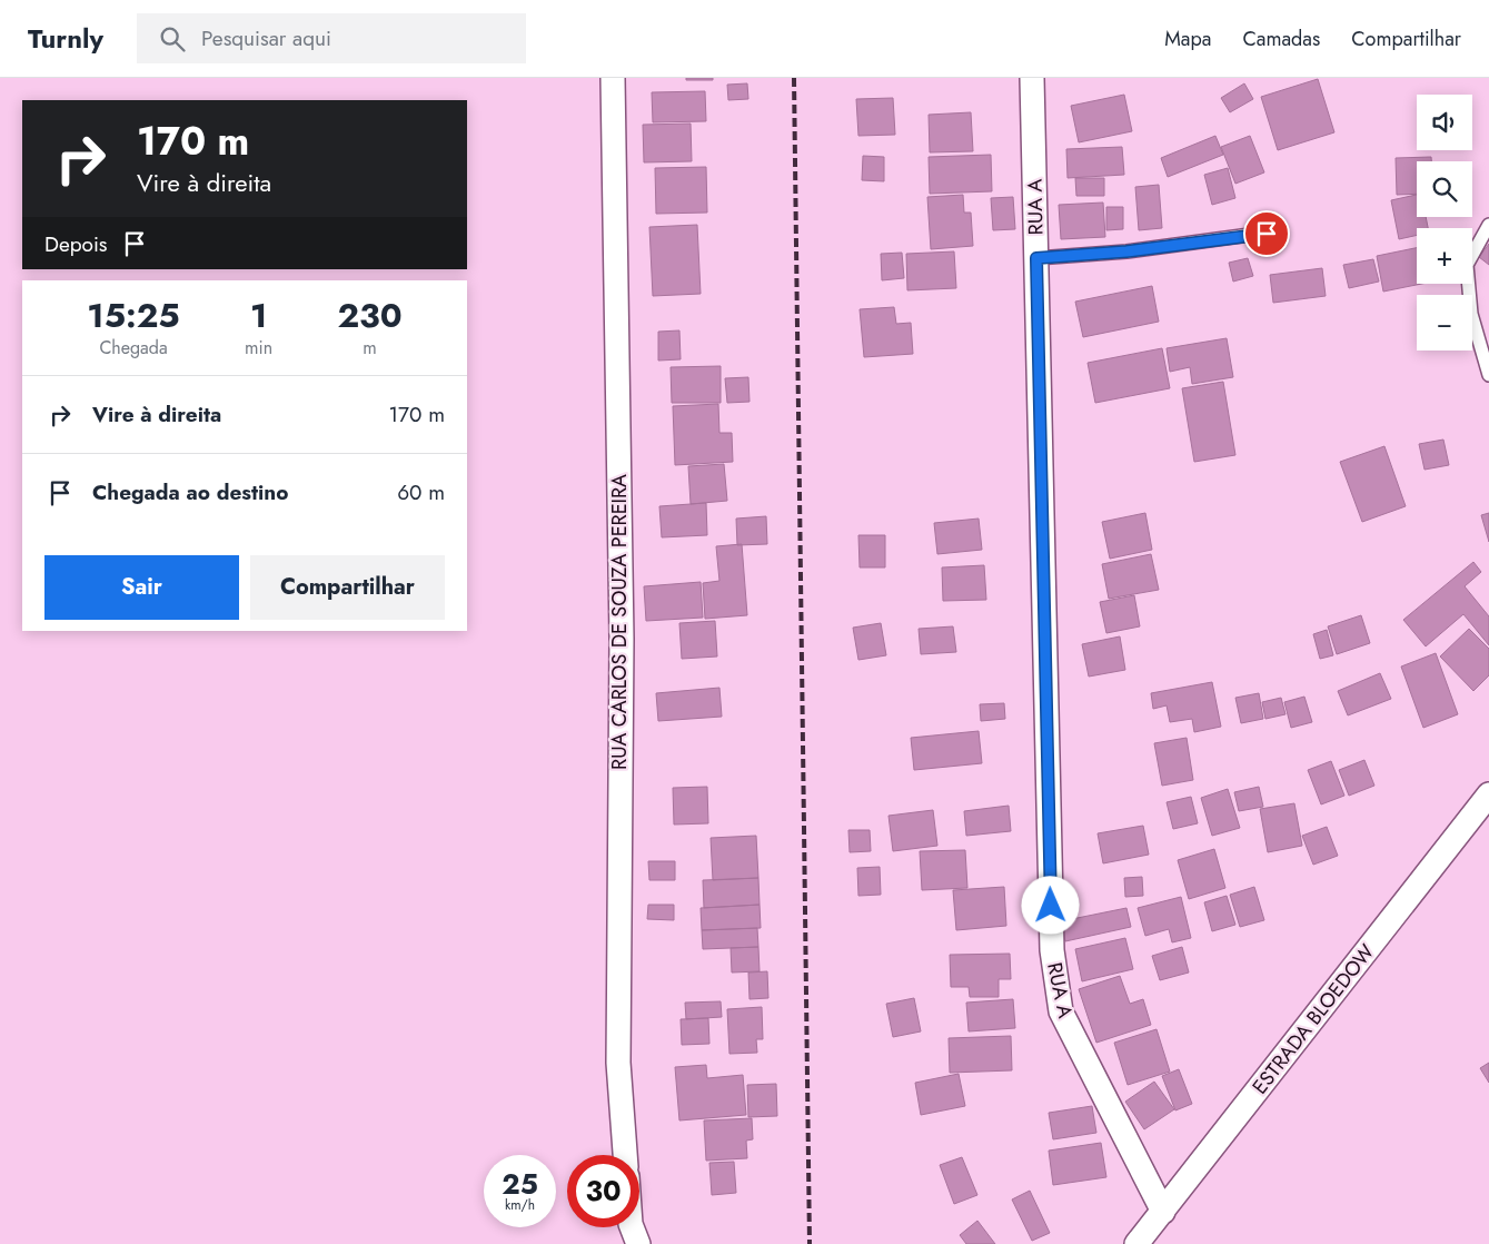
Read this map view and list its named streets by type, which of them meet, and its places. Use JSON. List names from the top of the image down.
{
  "streets": {
    "street": ["RUA A", "RUA CARLOS DE SOUZA PEREIRA", "ESTRADA BLOEDOW"]
  },
  "crossings": [
    ["RUA A", "ESTRADA BLOEDOW"]
  ],
  "page": {
    "header": "Turnly",
    "search": "Pesquisar aqui",
    "nav": ["Mapa", "Camadas", "Compartilhar"],
    "map_buttons": ["+", "−"],
    "turn": ["170 m", "Vire à direita"],
    "then": "Depois",
    "eta": [
      "15:25",
      "Chegada",
      "1",
      "min",
      "230",
      "m"
    ],
    "list": [
      {
        "name": "Vire à direita",
        "value": "170 m"
      },
      {
        "name": "Chegada ao destino",
        "value": "60 m"
      }
    ],
    "buttons": ["Sair", "Compartilhar"],
    "speed": "25 km/h",
    "limit": "30"
  }
}
